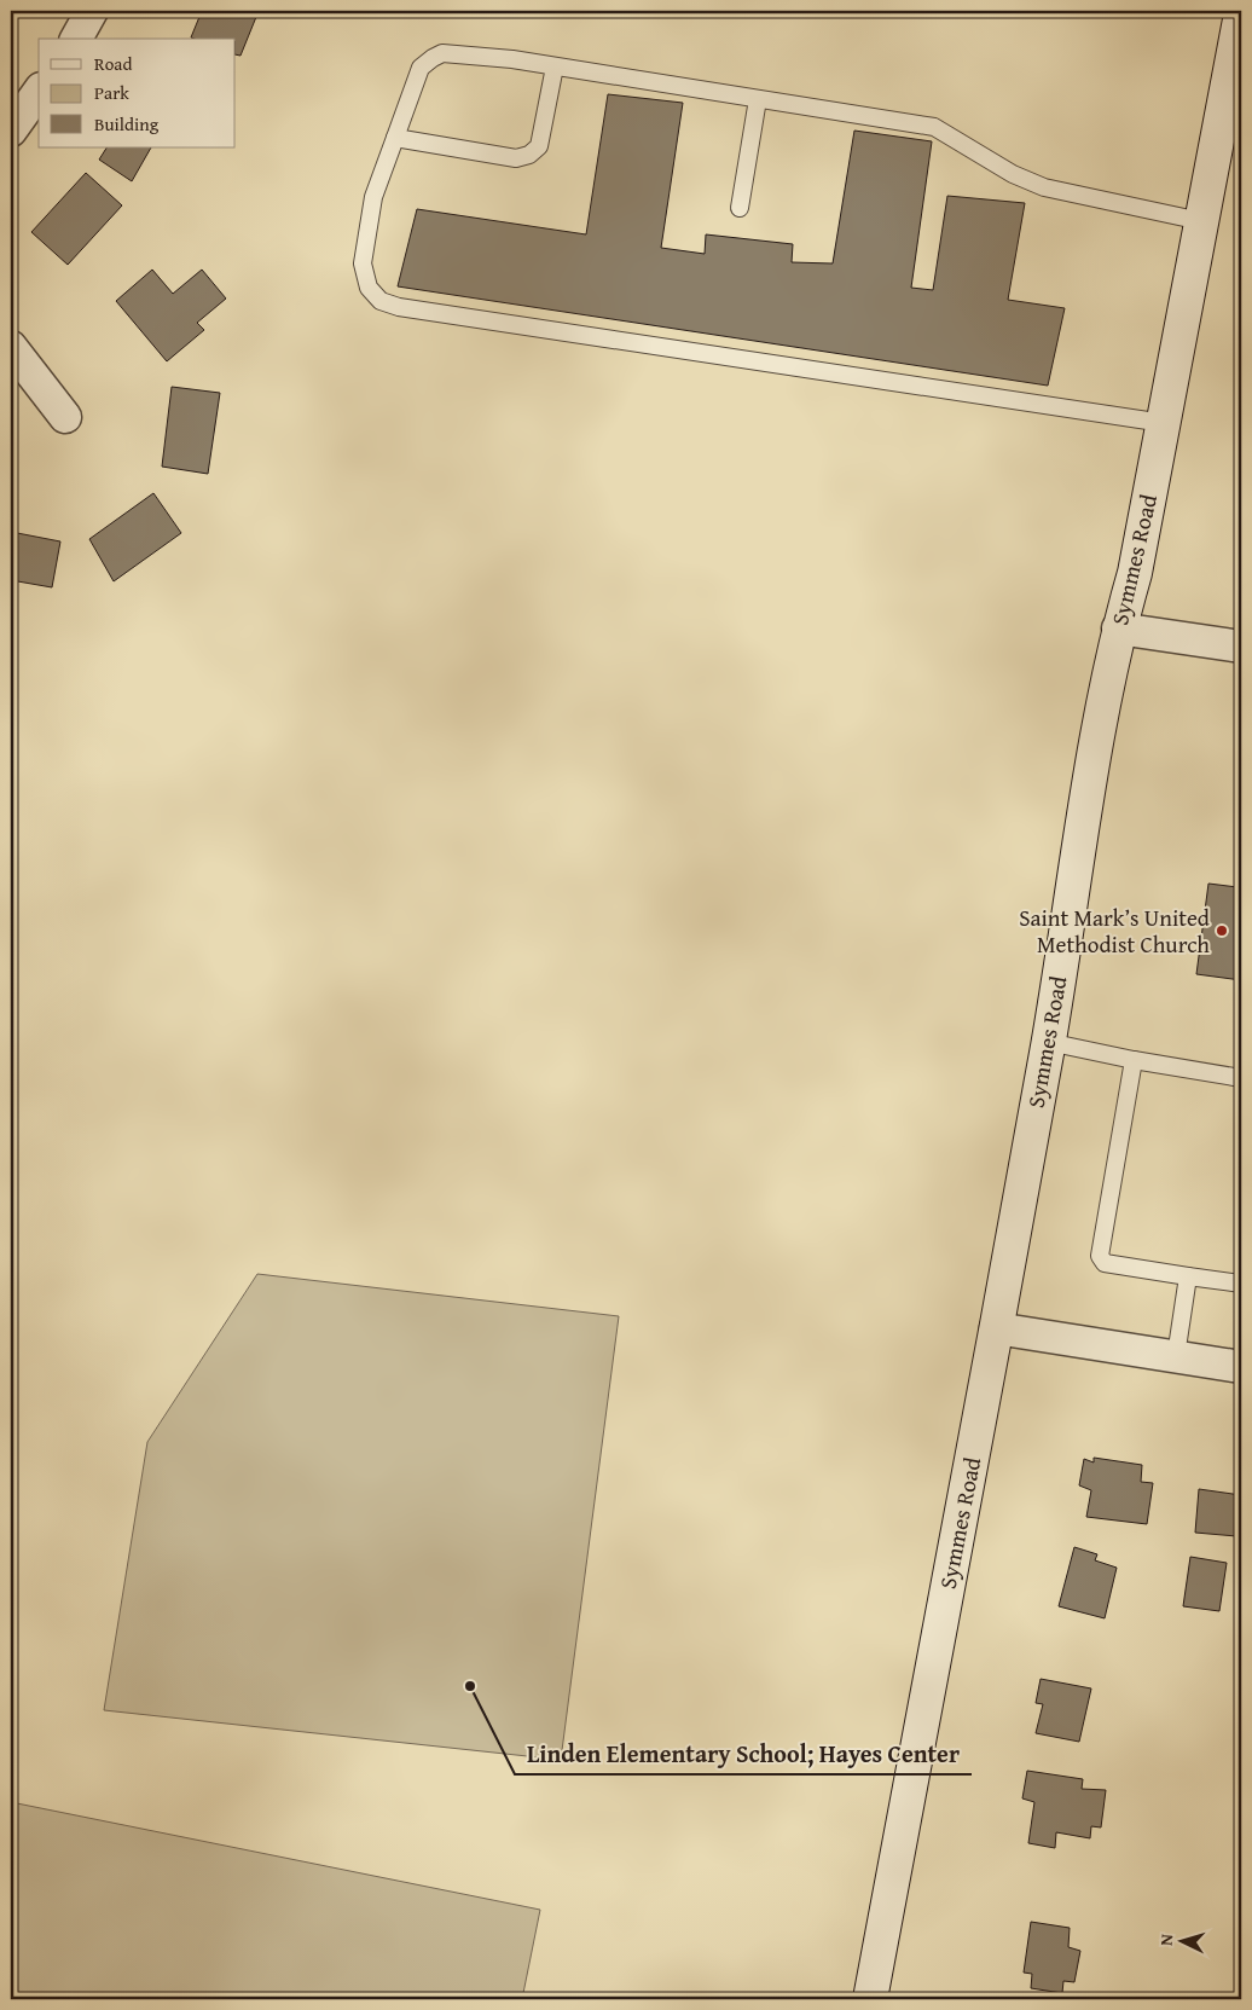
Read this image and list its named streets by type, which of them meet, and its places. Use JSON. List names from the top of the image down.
{
  "streets": {
    "main road": ["Symmes Road"]
  },
  "places": ["Saint Mark’s United Methodist Church", "Linden Elementary School; Hayes Center"],
  "legend": ["Road", "Park", "Building"],
  "north": "left"
}
